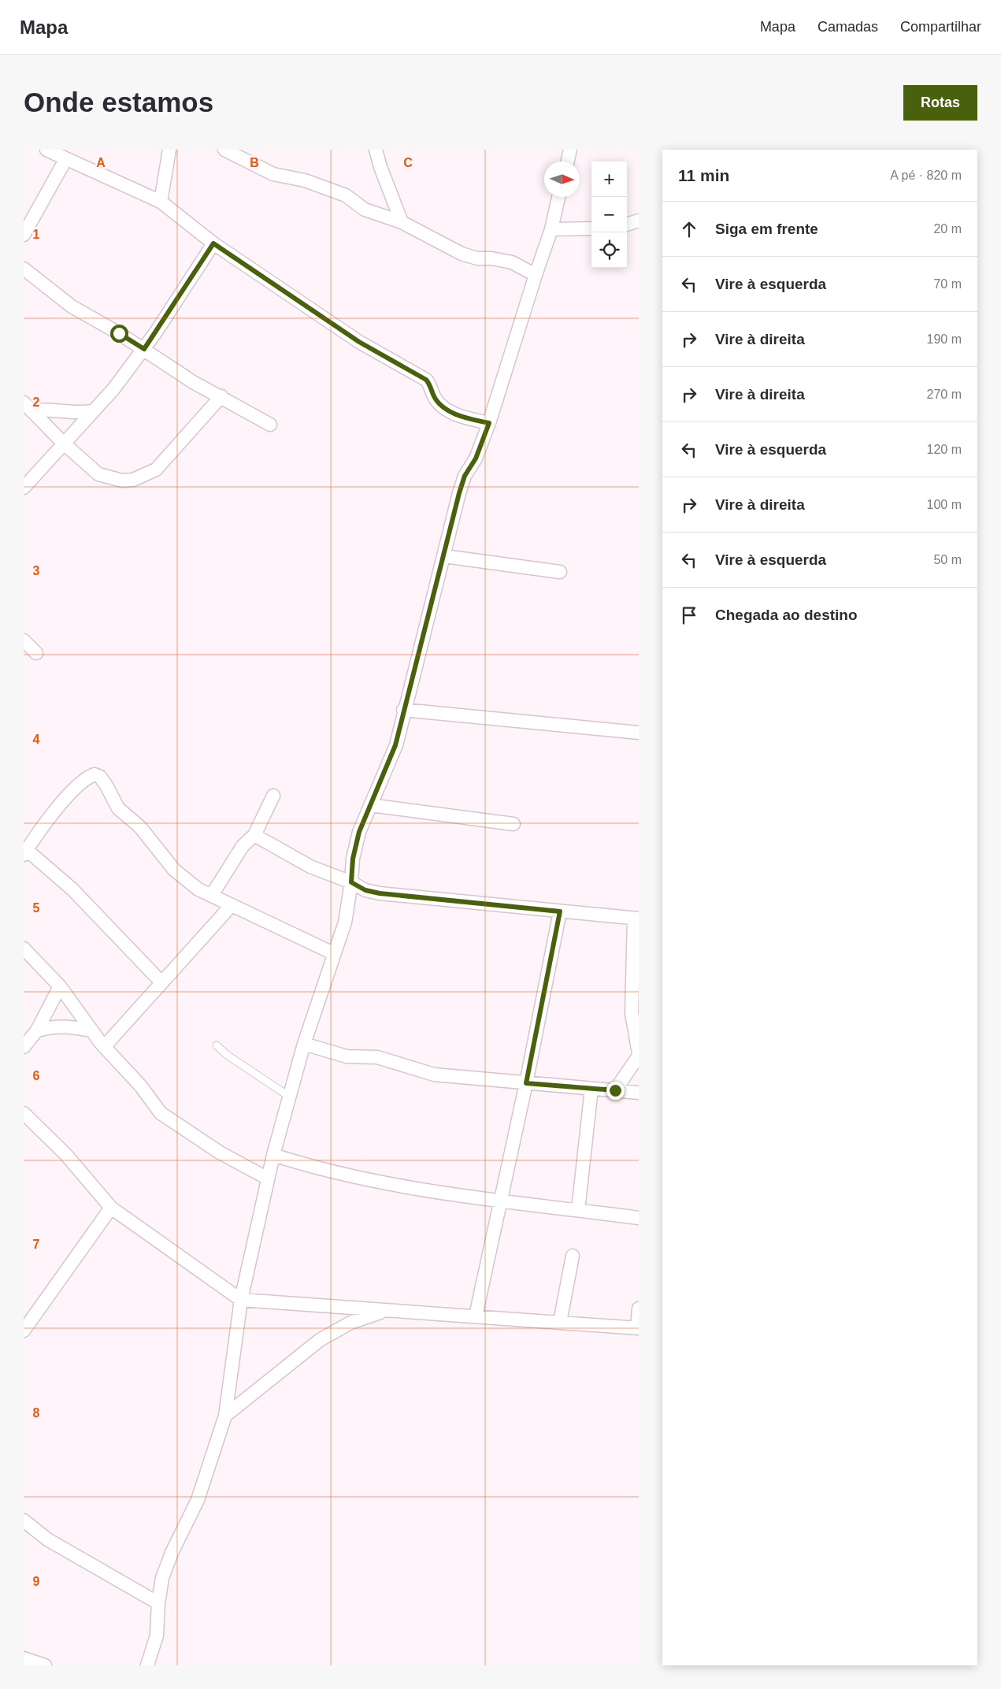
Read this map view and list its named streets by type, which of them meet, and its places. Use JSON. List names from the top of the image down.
{
  "north": "right",
  "page": {
    "header": "Mapa",
    "nav": ["Mapa", "Camadas", "Compartilhar"],
    "buttons": "Rotas",
    "title": "Onde estamos",
    "heading": ["11 min", "A pé · 820 m"],
    "map_buttons": ["+", "−"],
    "list": [
      ["Siga em frente", "20 m"],
      ["Vire à esquerda", "70 m"],
      ["Vire à direita", "190 m"],
      ["Vire à direita", "270 m"],
      ["Vire à esquerda", "120 m"],
      ["Vire à direita", "100 m"],
      ["Vire à esquerda", "50 m"],
      "Chegada ao destino"
    ]
  },
  "grid": {
    "columns": ["A", "B", "C"],
    "rows": [
      "1",
      "2",
      "3",
      "4",
      "5",
      "6",
      "7",
      "8",
      "9"
    ]
  }
}
